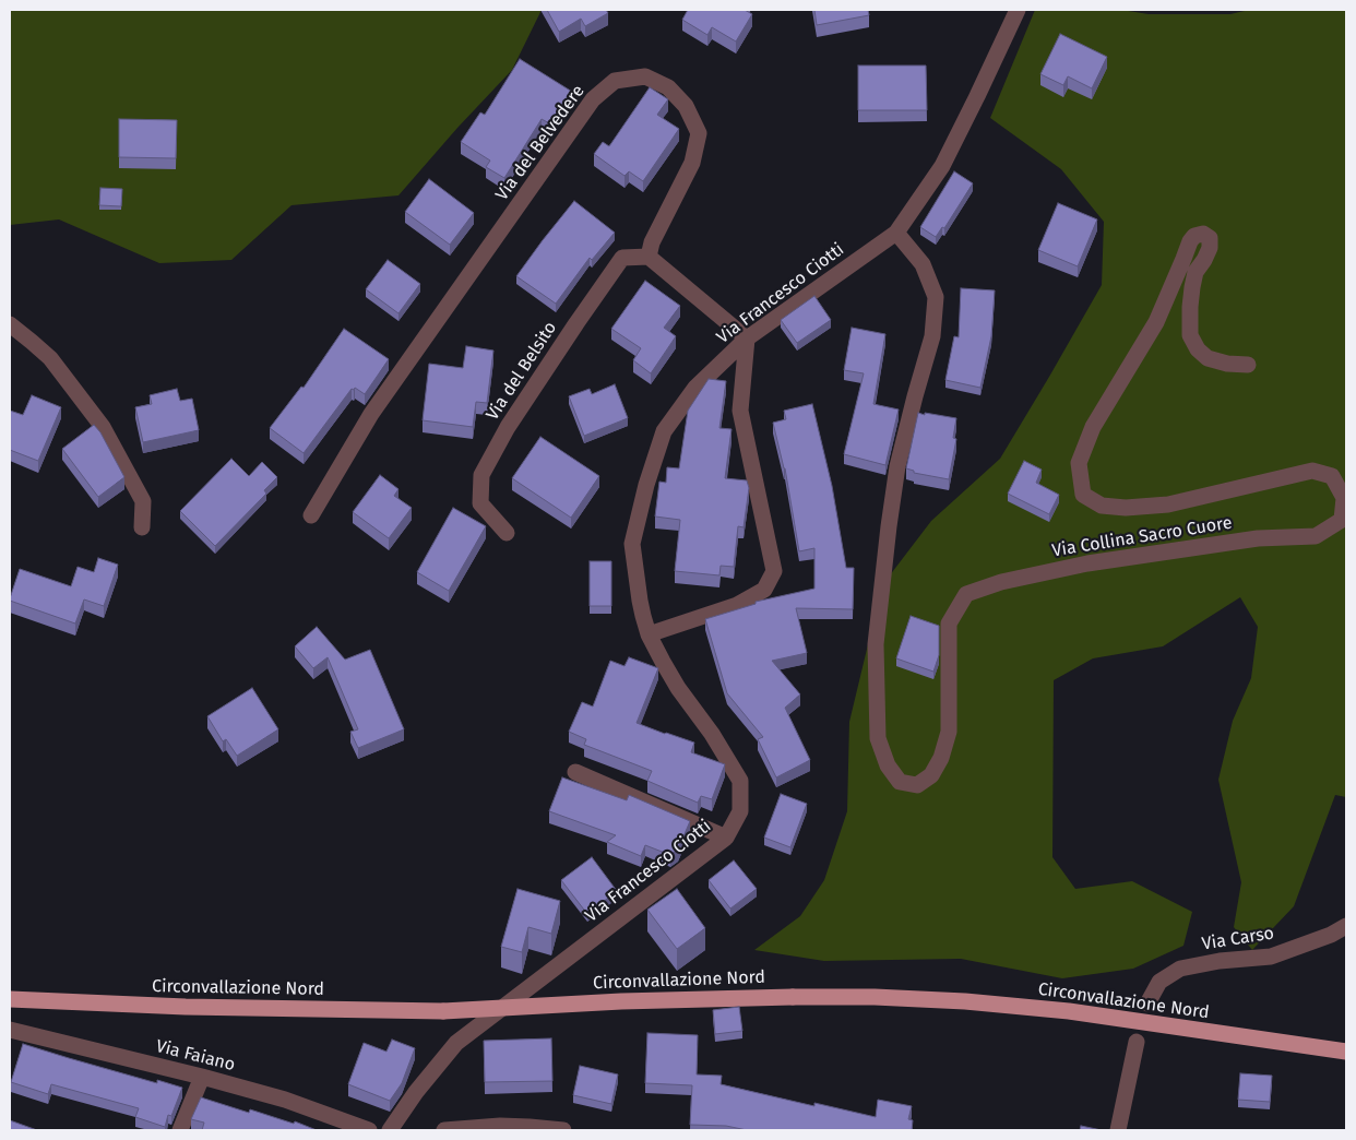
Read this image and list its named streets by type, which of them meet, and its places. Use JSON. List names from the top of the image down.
{
  "streets": {
    "main road": ["Circonvallazione Nord"],
    "street": [
      "Via del Belvedere",
      "Via Francesco Ciotti",
      "Via del Belsito",
      "Via Collina Sacro Cuore",
      "Via Carso",
      "Via Faiano"
    ]
  },
  "crossings": [
    ["Via del Belvedere", "Via del Belsito"],
    ["Via Francesco Ciotti", "Via Collina Sacro Cuore"]
  ]
}
